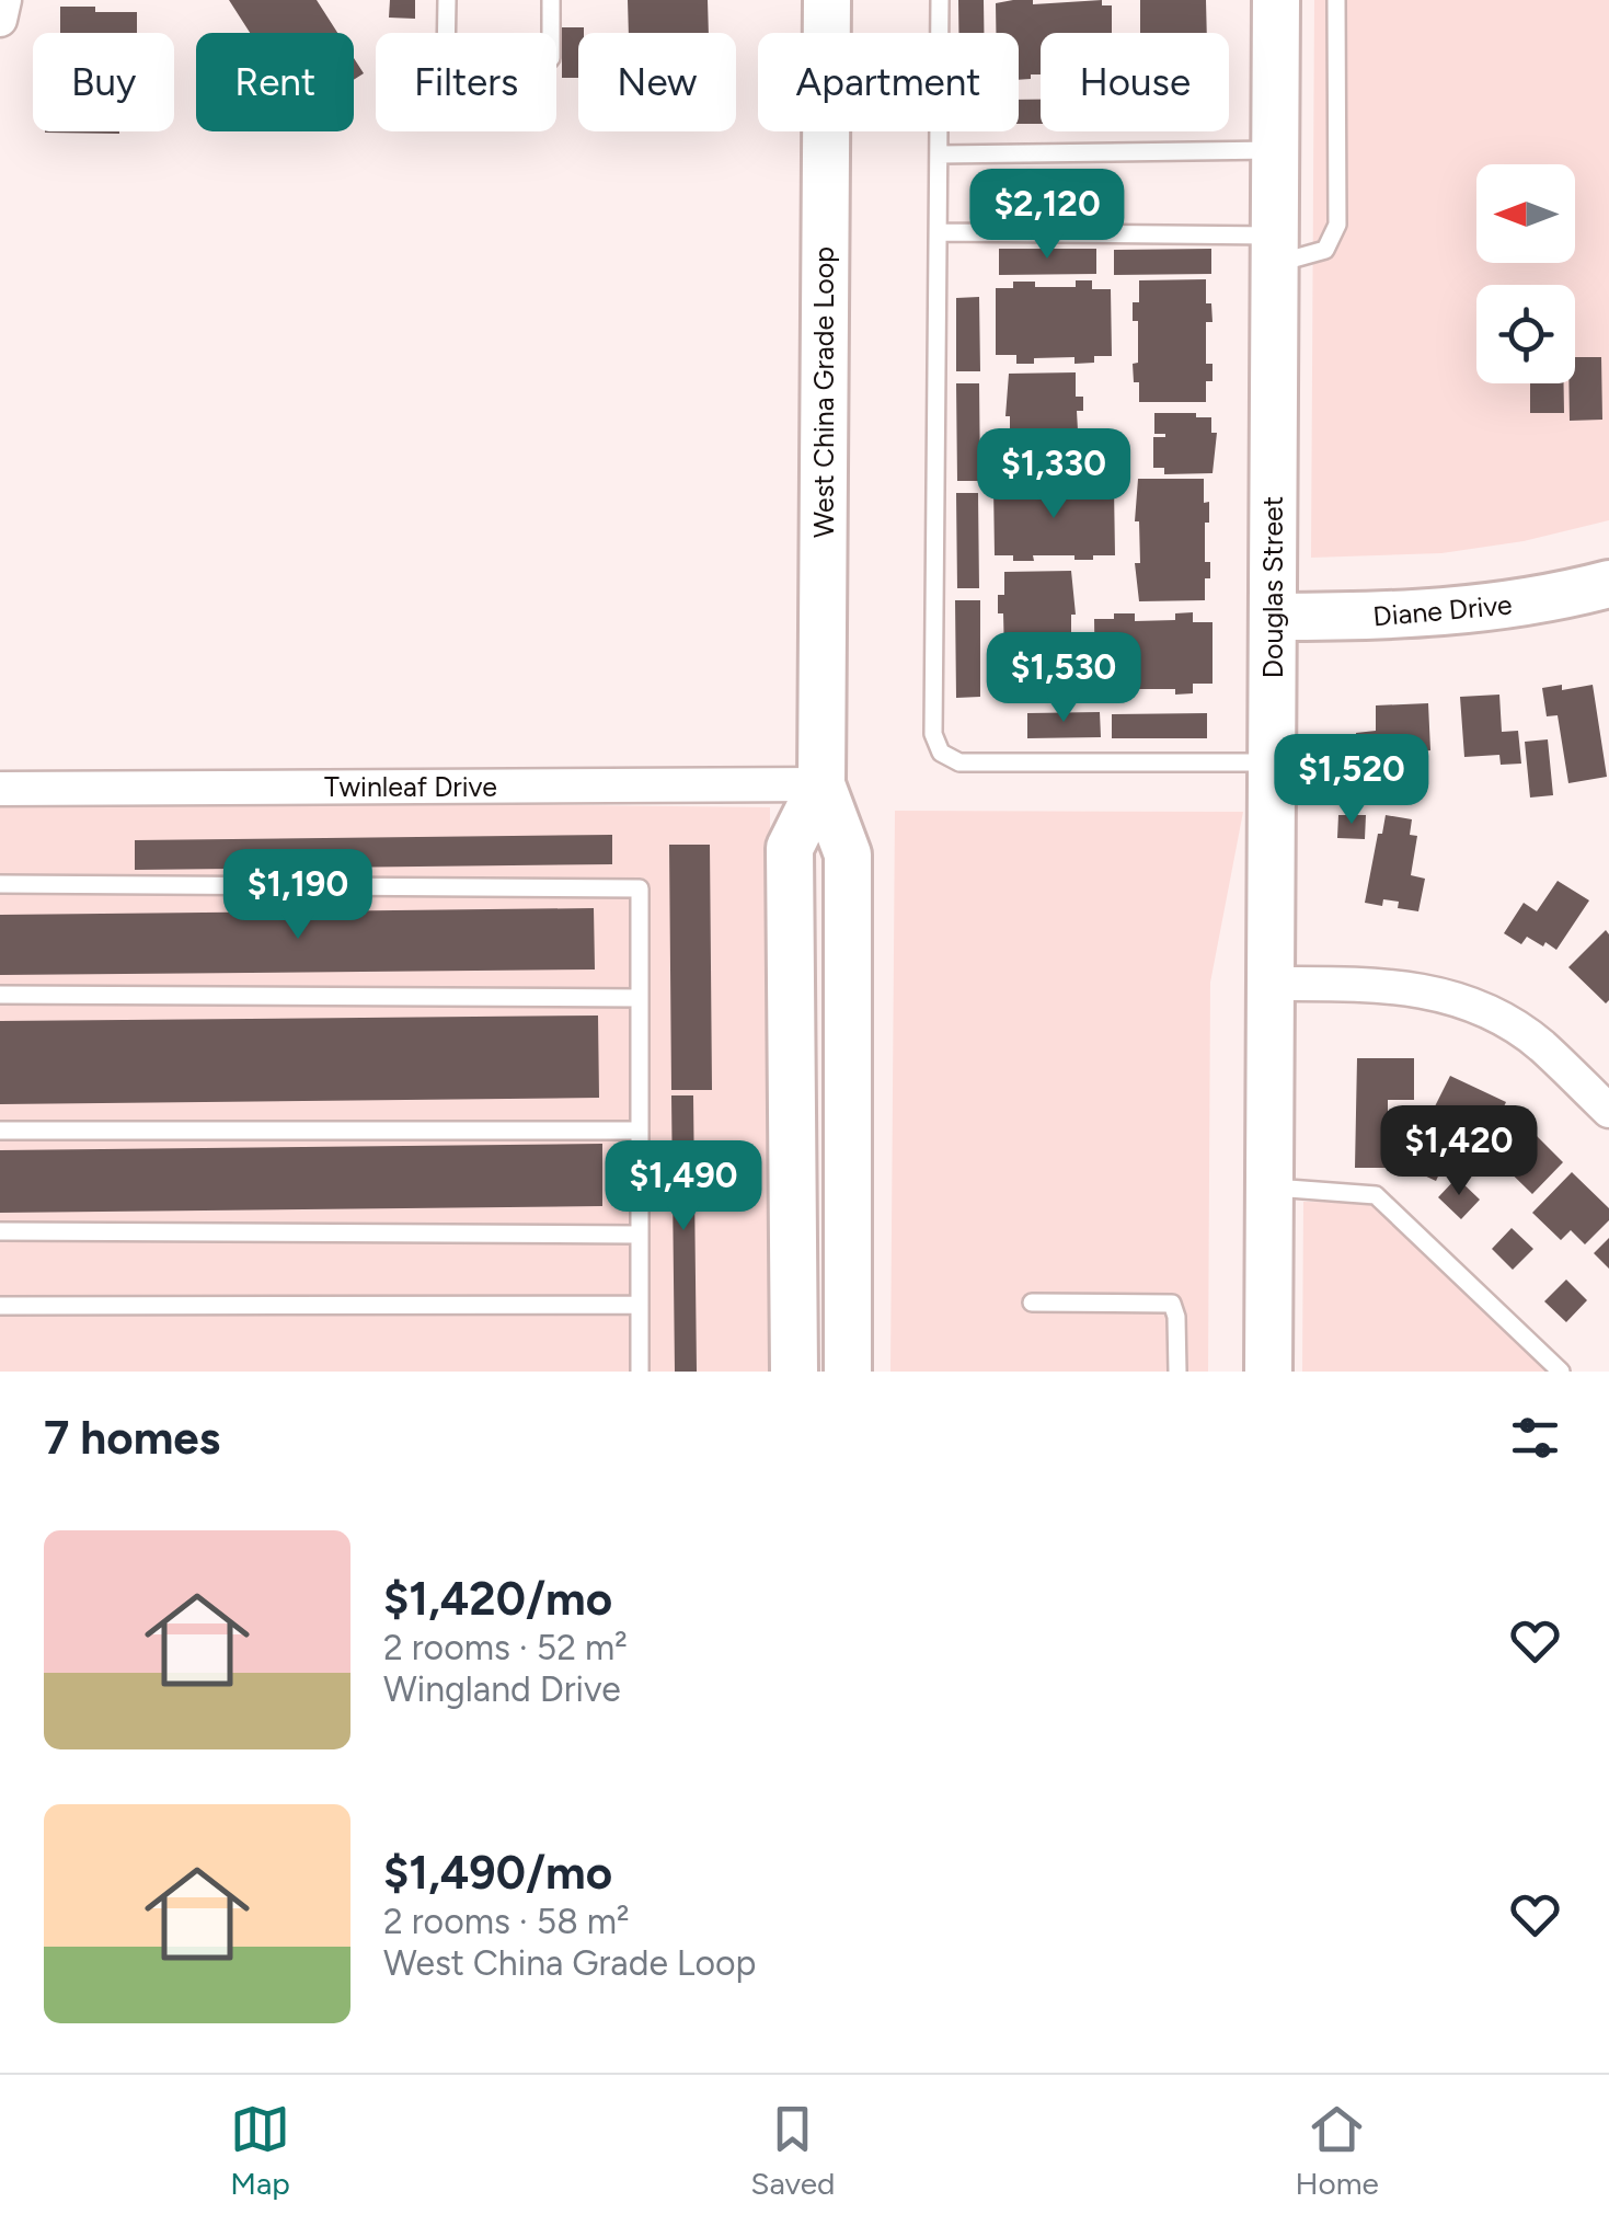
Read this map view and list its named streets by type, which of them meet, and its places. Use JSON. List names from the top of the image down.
{
  "streets": {
    "main road": ["West China Grade Loop", "Douglas Street", "Diane Drive"],
    "street": ["Twinleaf Drive"]
  },
  "crossings": [
    ["West China Grade Loop", "Twinleaf Drive"],
    ["Douglas Street", "Diane Drive"]
  ],
  "north": "left",
  "page": {
    "chip": [
      "Buy",
      "Rent",
      "Filters",
      "New",
      "Apartment",
      "House"
    ],
    "price": [
      "$2,120",
      "$1,330",
      "$1,530",
      "$1,520",
      "$1,190",
      "$1,420",
      "$1,490"
    ],
    "heading": "7 homes",
    "list": [
      {
        "name": "$1,420/mo",
        "note": "2 rooms · 52 m² · Wingland Drive"
      },
      {
        "name": "$1,490/mo",
        "note": "2 rooms · 58 m² · West China Grade Loop"
      }
    ],
    "tabs": ["Map", "Saved", "Home"]
  }
}
